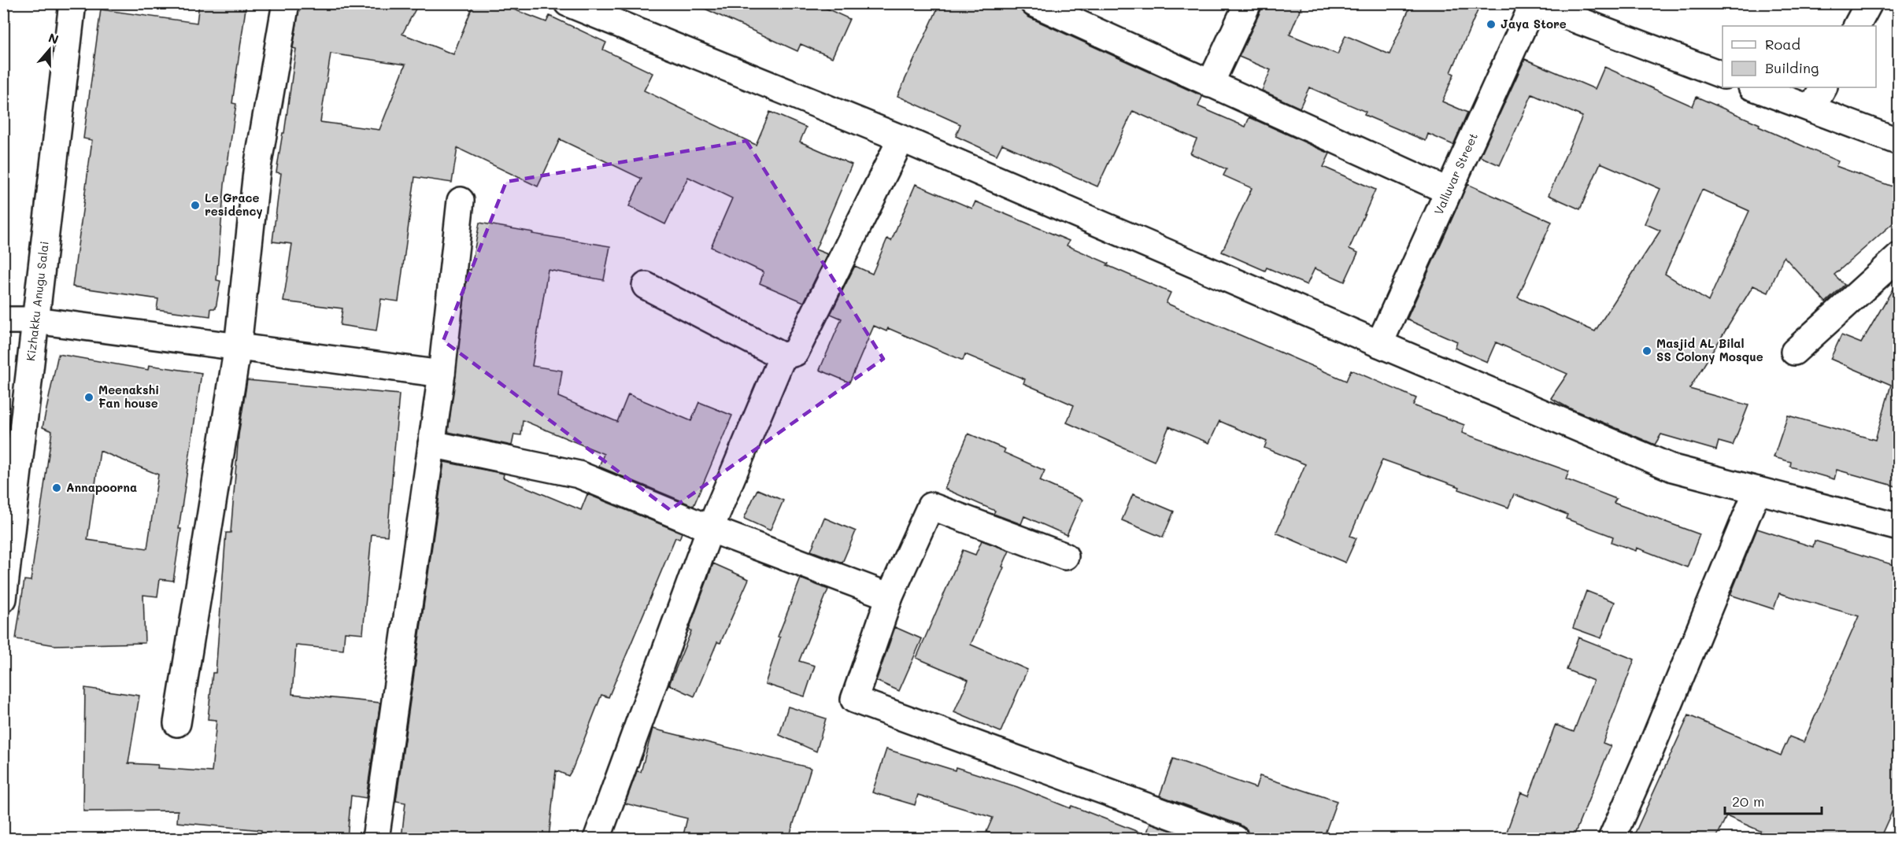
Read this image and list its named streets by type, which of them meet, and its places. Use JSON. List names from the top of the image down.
{
  "streets": {
    "street": ["Valluvar Street", "Kizhakku Anugu Salai"]
  },
  "places": [
    "Jaya Store",
    "Le Grace residency",
    "Masjid AL Bilal SS Colony Mosque",
    "Meenakshi Fan house",
    "Annapoorna"
  ],
  "legend": ["Road", "Building"],
  "scale_bar": "20 m",
  "north": "top"
}
